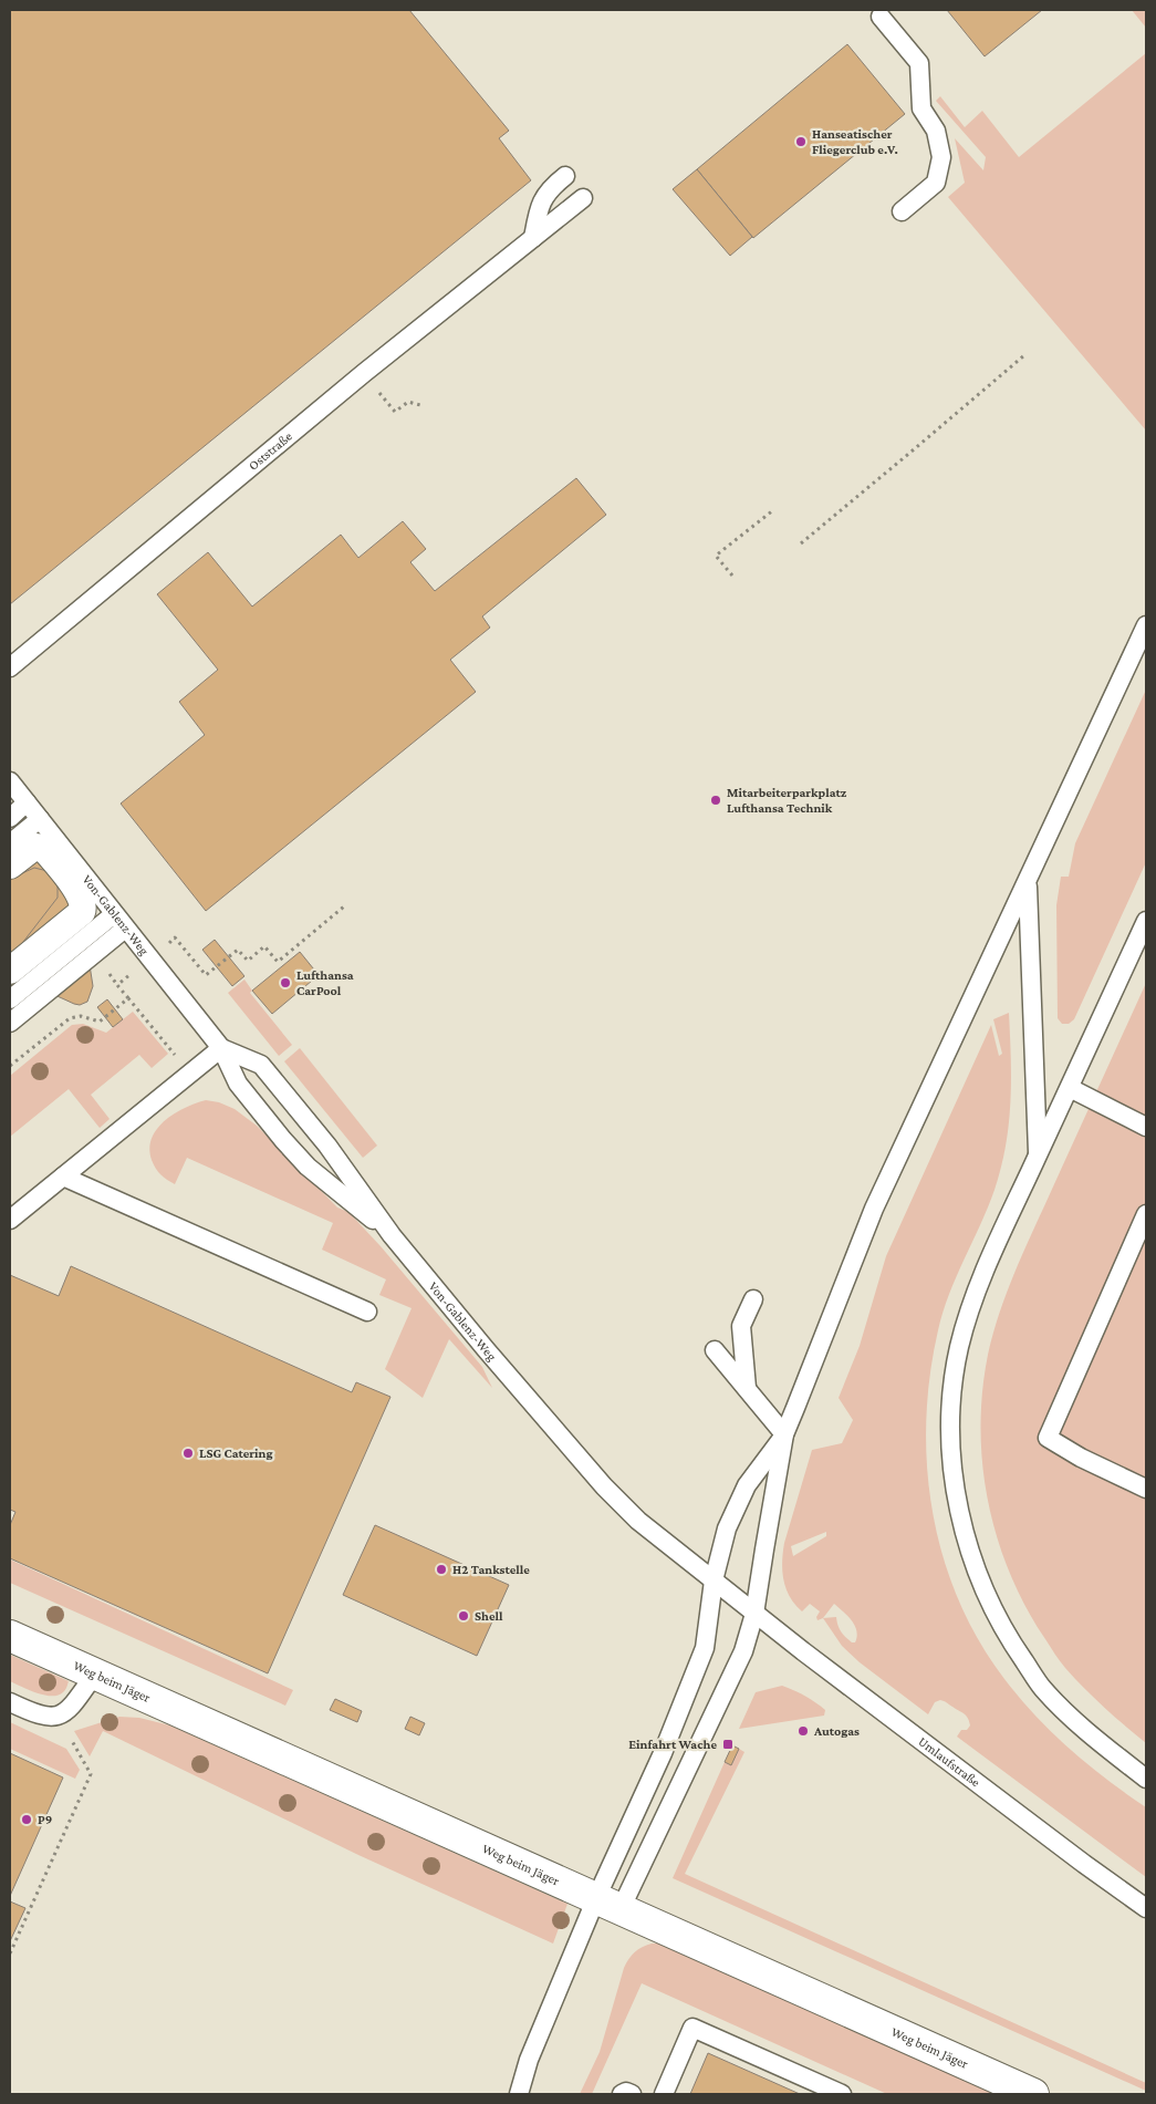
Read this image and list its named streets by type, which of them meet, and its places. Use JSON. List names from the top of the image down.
{
  "streets": {
    "street": ["Weg beim Jäger"],
    "lane": ["Oststraße", "Von-Gablenz-Weg", "Umlaufstraße"]
  },
  "crossings": [
    ["Von-Gablenz-Weg", "Umlaufstraße"]
  ],
  "places": {
    "other": [
      "Hanseatischer Fliegerclub e.V.",
      "Mitarbeiterparkplatz Lufthansa Technik",
      "Lufthansa CarPool",
      "LSG Catering",
      "H2 Tankstelle",
      "Shell",
      "Autogas",
      "P9"
    ],
    "transit": ["Einfahrt Wache"]
  }
}
